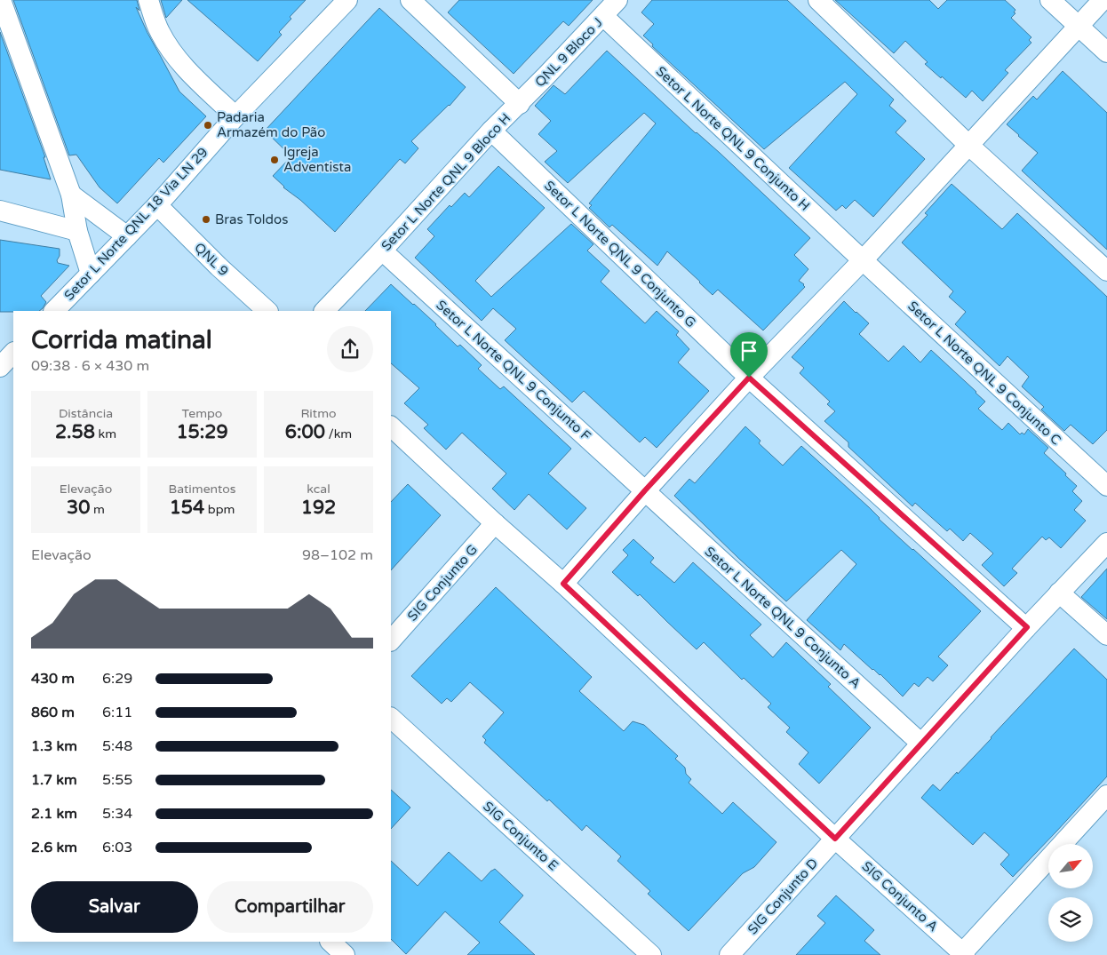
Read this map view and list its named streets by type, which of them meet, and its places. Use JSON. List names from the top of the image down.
{
  "streets": {
    "street": [
      "QNL 9 Bloco J",
      "Setor L Norte QNL 9 Conjunto H",
      "Setor L Norte QNL 9 Bloco H",
      "Setor L Norte QNL 18 Via LN 29",
      "Setor L Norte QNL 9 Conjunto G",
      "QNL 9",
      "Setor L Norte QNL 9 Conjunto F",
      "Setor L Norte QNL 9 Conjunto C",
      "SIG Conjunto G",
      "Setor L Norte QNL 9 Conjunto A",
      "SIG Conjunto E",
      "SIG Conjunto D",
      "SIG Conjunto A"
    ]
  },
  "crossings": [
    ["QNL 9 Bloco J", "Setor L Norte QNL 9 Conjunto H"],
    ["QNL 9 Bloco J", "Setor L Norte QNL 9 Bloco H"],
    ["Setor L Norte QNL 9 Conjunto H", "Setor L Norte QNL 9 Conjunto C"],
    ["Setor L Norte QNL 9 Bloco H", "Setor L Norte QNL 9 Conjunto G"],
    ["Setor L Norte QNL 9 Bloco H", "Setor L Norte QNL 9 Conjunto F"],
    ["Setor L Norte QNL 18 Via LN 29", "QNL 9"],
    ["Setor L Norte QNL 9 Conjunto G", "SIG Conjunto D"],
    ["Setor L Norte QNL 9 Conjunto F", "Setor L Norte QNL 9 Conjunto A"],
    ["Setor L Norte QNL 9 Conjunto A", "SIG Conjunto D"],
    ["SIG Conjunto D", "SIG Conjunto A"]
  ],
  "places": ["Padaria Armazém do Pão", "Igreja Adventista", "Bras Toldos"],
  "north": "top right",
  "page": {
    "heading": ["Corrida matinal", "09:38 · 6 × 430 m"],
    "stats": [
      ["Distância", "2.58 km"],
      ["Tempo", "15:29"],
      ["Ritmo", "6:00 /km"],
      ["Elevação", "30 m"],
      ["Batimentos", "154 bpm"],
      ["kcal", "192"]
    ],
    "chart": ["Elevação", "98–102 m"],
    "list": [
      {
        "name": "430 m",
        "note": "6:29"
      },
      {
        "name": "860 m",
        "note": "6:11"
      },
      {
        "name": "1.3 km",
        "note": "5:48"
      },
      {
        "name": "1.7 km",
        "note": "5:55"
      },
      {
        "name": "2.1 km",
        "note": "5:34"
      },
      {
        "name": "2.6 km",
        "note": "6:03"
      }
    ],
    "buttons": ["Salvar", "Compartilhar"]
  }
}
